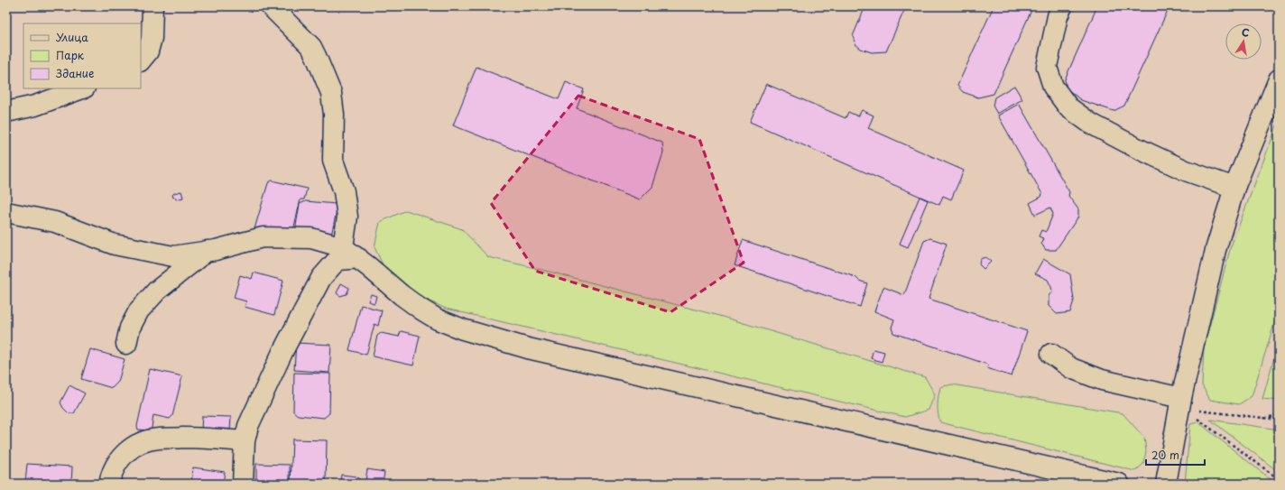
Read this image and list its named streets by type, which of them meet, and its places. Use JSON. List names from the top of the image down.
{
  "legend": ["Улица", "Парк", "Здание"],
  "scale_bar": "20 m",
  "north": "top"
}
